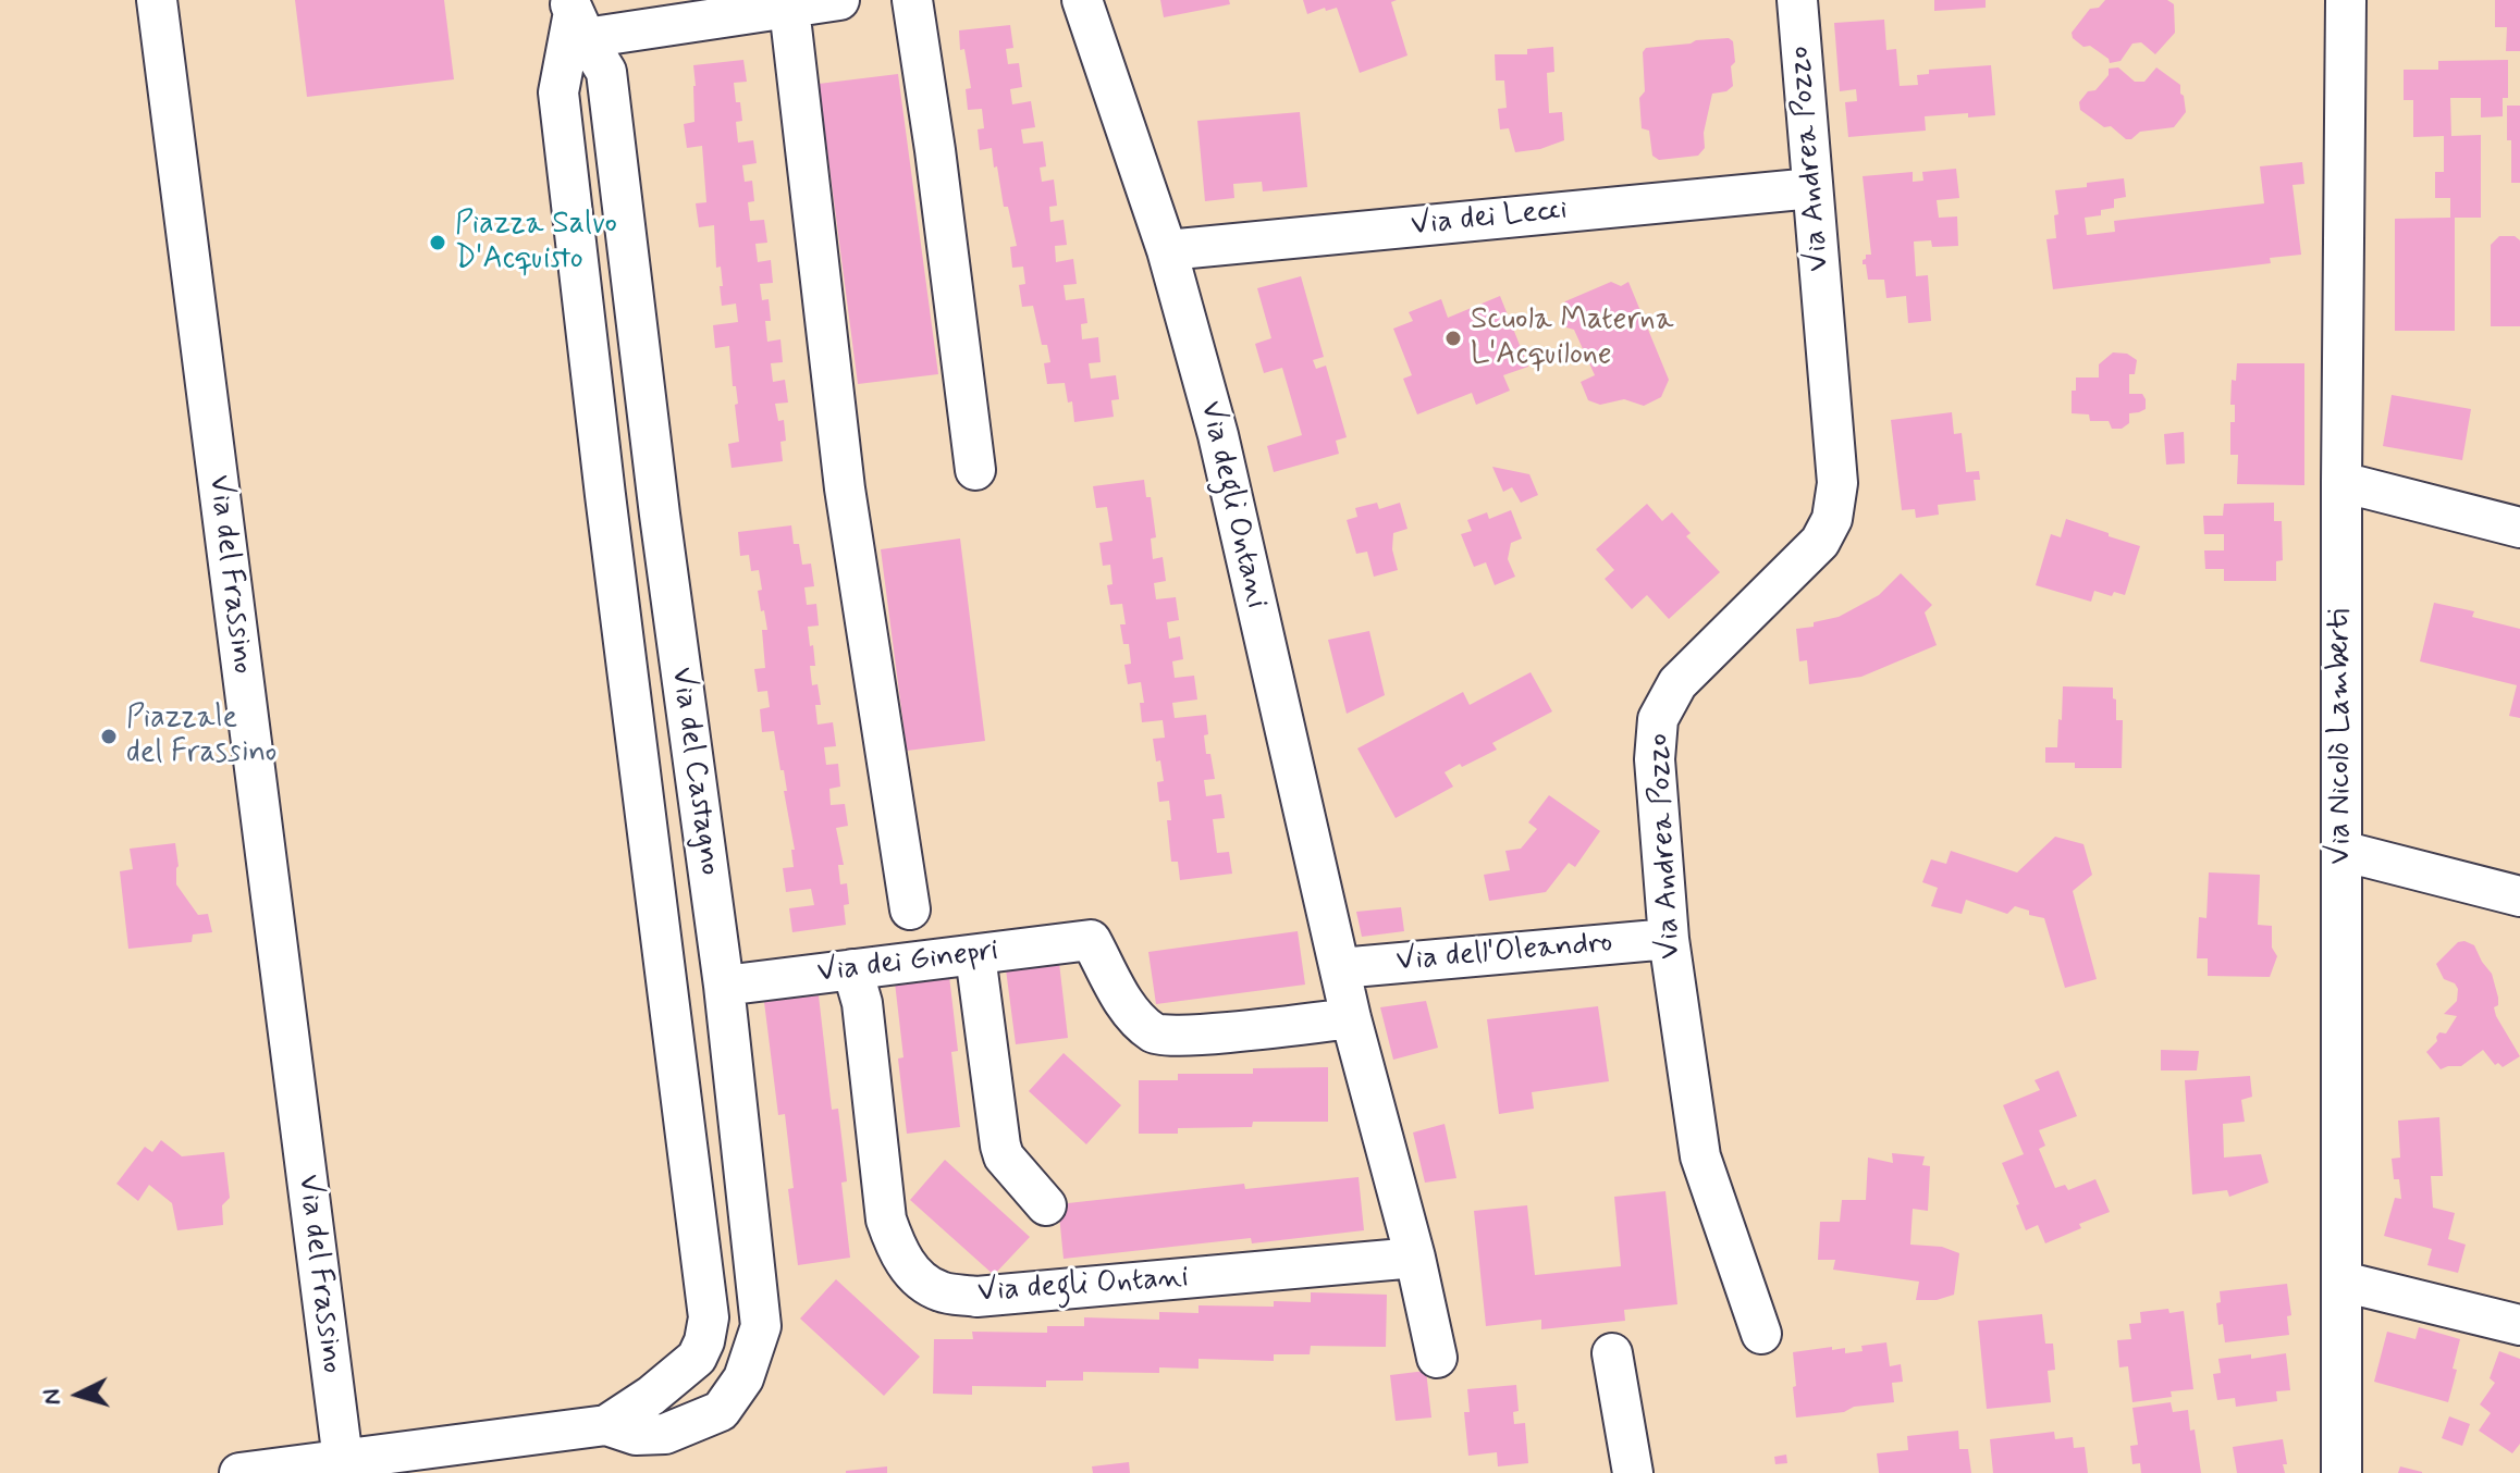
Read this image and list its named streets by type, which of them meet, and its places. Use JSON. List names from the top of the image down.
{
  "streets": {
    "street": [
      "Via Andrea Pozzo",
      "Via dei Lecci",
      "Via degli Ontani",
      "Via del Frassino",
      "Via Nicolò Lamberti",
      "Via del Castagno",
      "Via dell'Oleandro",
      "Via dei Ginepri"
    ]
  },
  "crossings": [
    ["Via Andrea Pozzo", "Via dei Lecci"],
    ["Via Andrea Pozzo", "Via dell'Oleandro"],
    ["Via dei Lecci", "Via degli Ontani"],
    ["Via degli Ontani", "Via dell'Oleandro"],
    ["Via degli Ontani", "Via dei Ginepri"],
    ["Via del Frassino", "Via del Castagno"],
    ["Via del Castagno", "Via dei Ginepri"]
  ],
  "places": ["Piazza Salvo D'Acquisto", "Scuola Materna L'Acquilone", "Piazzale del Frassino"],
  "north": "left"
}
